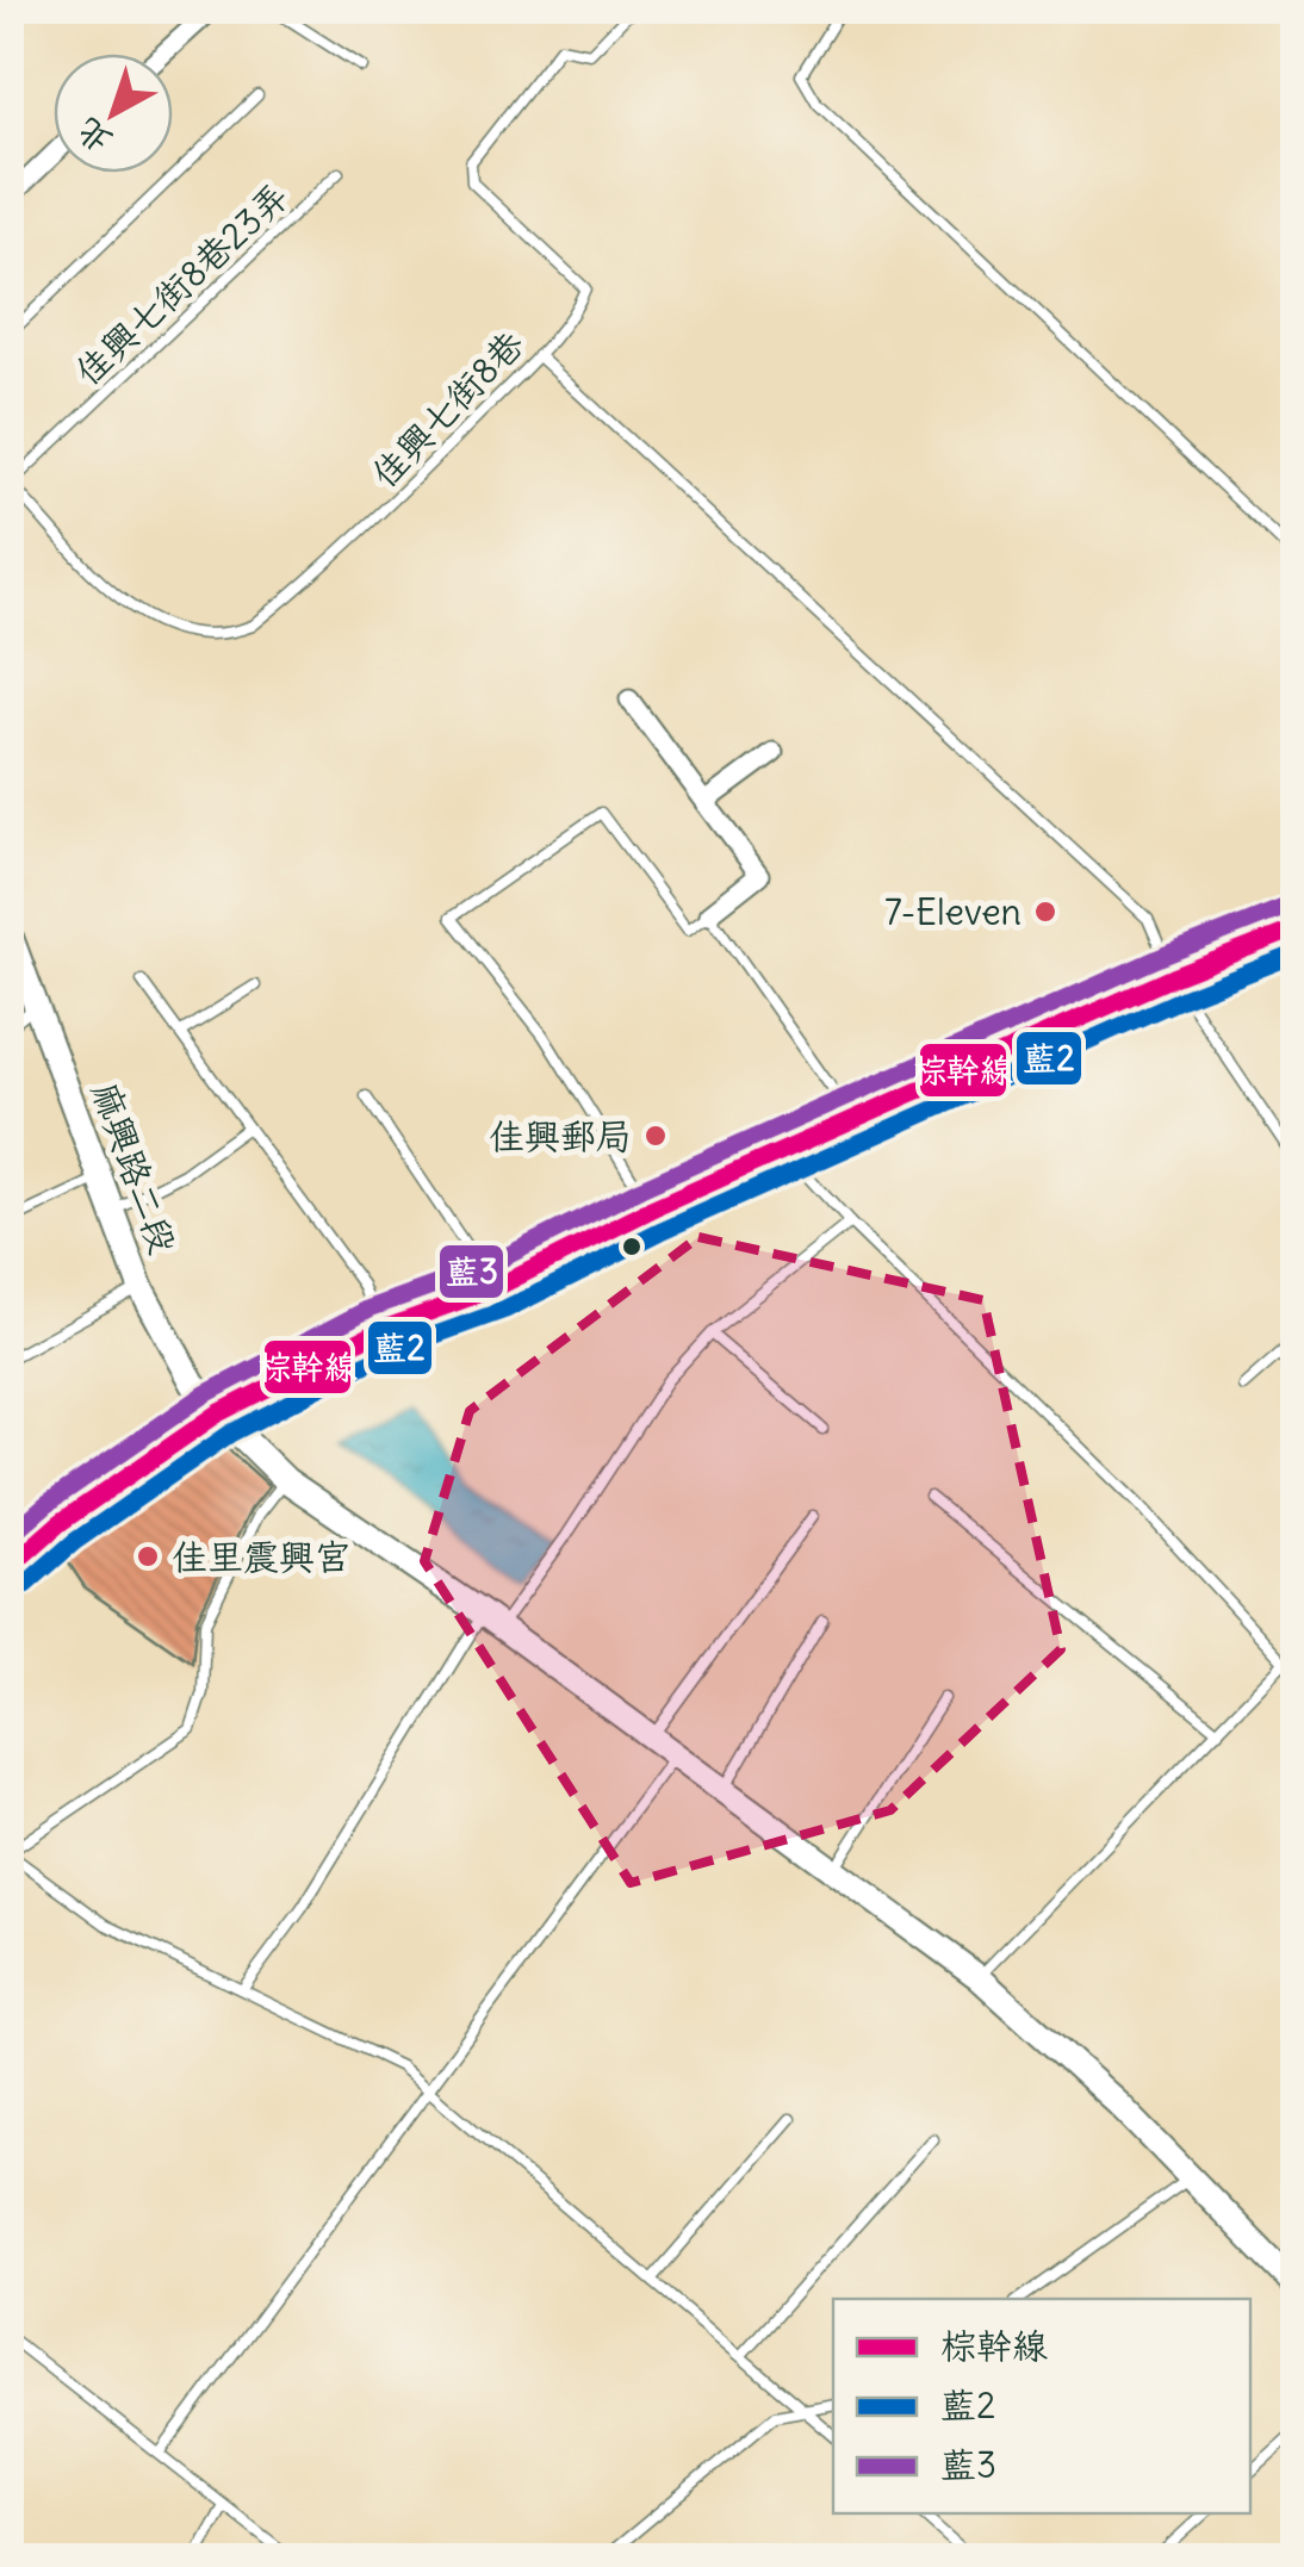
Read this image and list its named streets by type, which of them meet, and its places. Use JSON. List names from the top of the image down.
{
  "streets": {
    "street": ["麻興路二段"],
    "lane": ["佳興七街8巷23弄", "佳興七街8巷"]
  },
  "crossings": [
    ["佳興七街8巷23弄", "佳興七街8巷"]
  ],
  "places": ["7-Eleven", "佳興郵局", "佳里震興宮"],
  "lines": ["transit line 藍3", "transit line 棕幹線", "transit line 藍2"],
  "legend": ["棕幹線", "藍2", "藍3"],
  "north": "bottom left"
}
